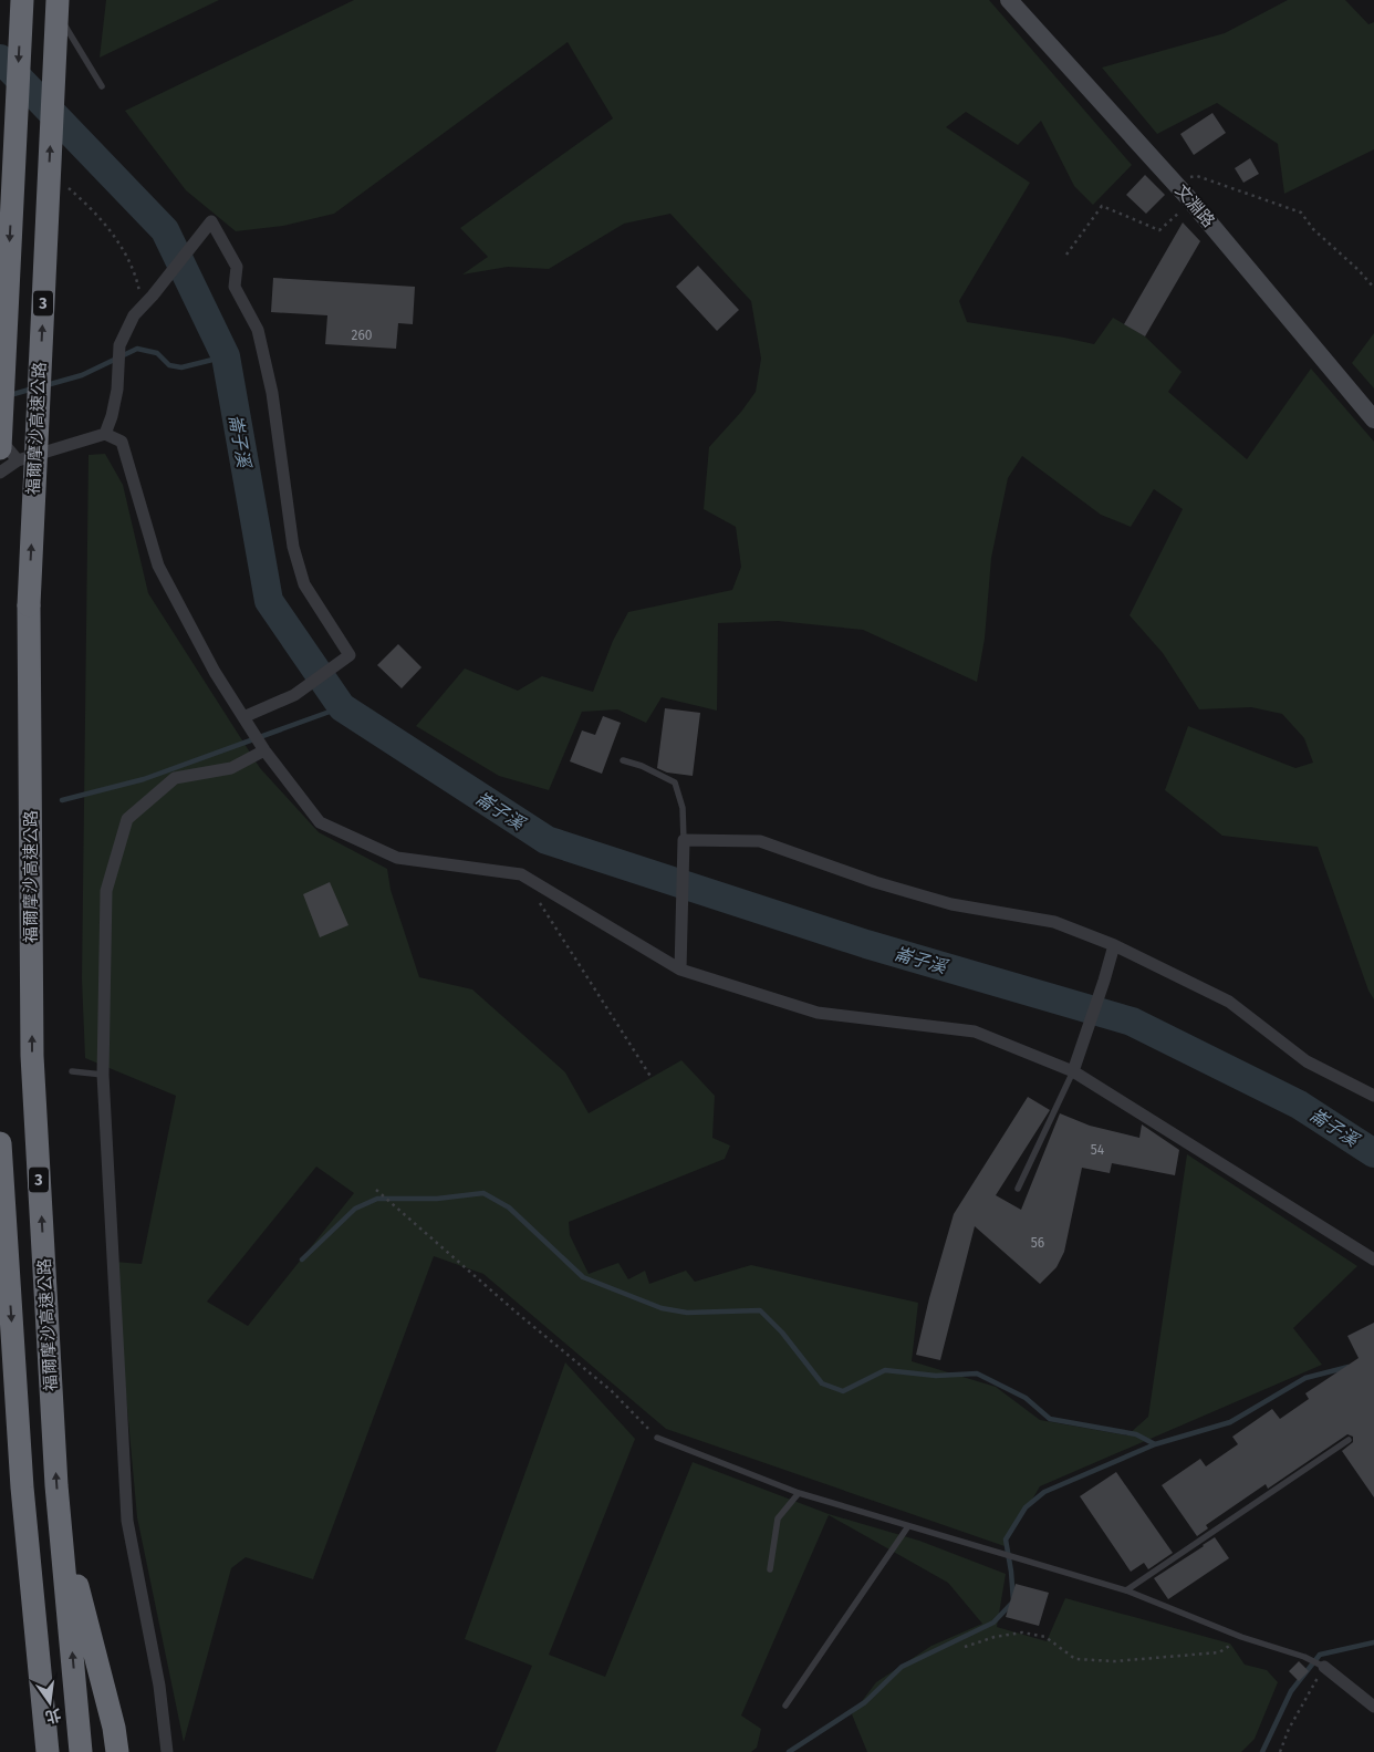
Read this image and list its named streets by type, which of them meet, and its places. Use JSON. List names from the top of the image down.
{
  "streets": {
    "highway": ["3", "福爾摩沙高速公路"],
    "street": ["文淵路"]
  },
  "water": ["崙子溪"],
  "house_numbers": ["260", "54", "56"],
  "north": "bottom"
}
